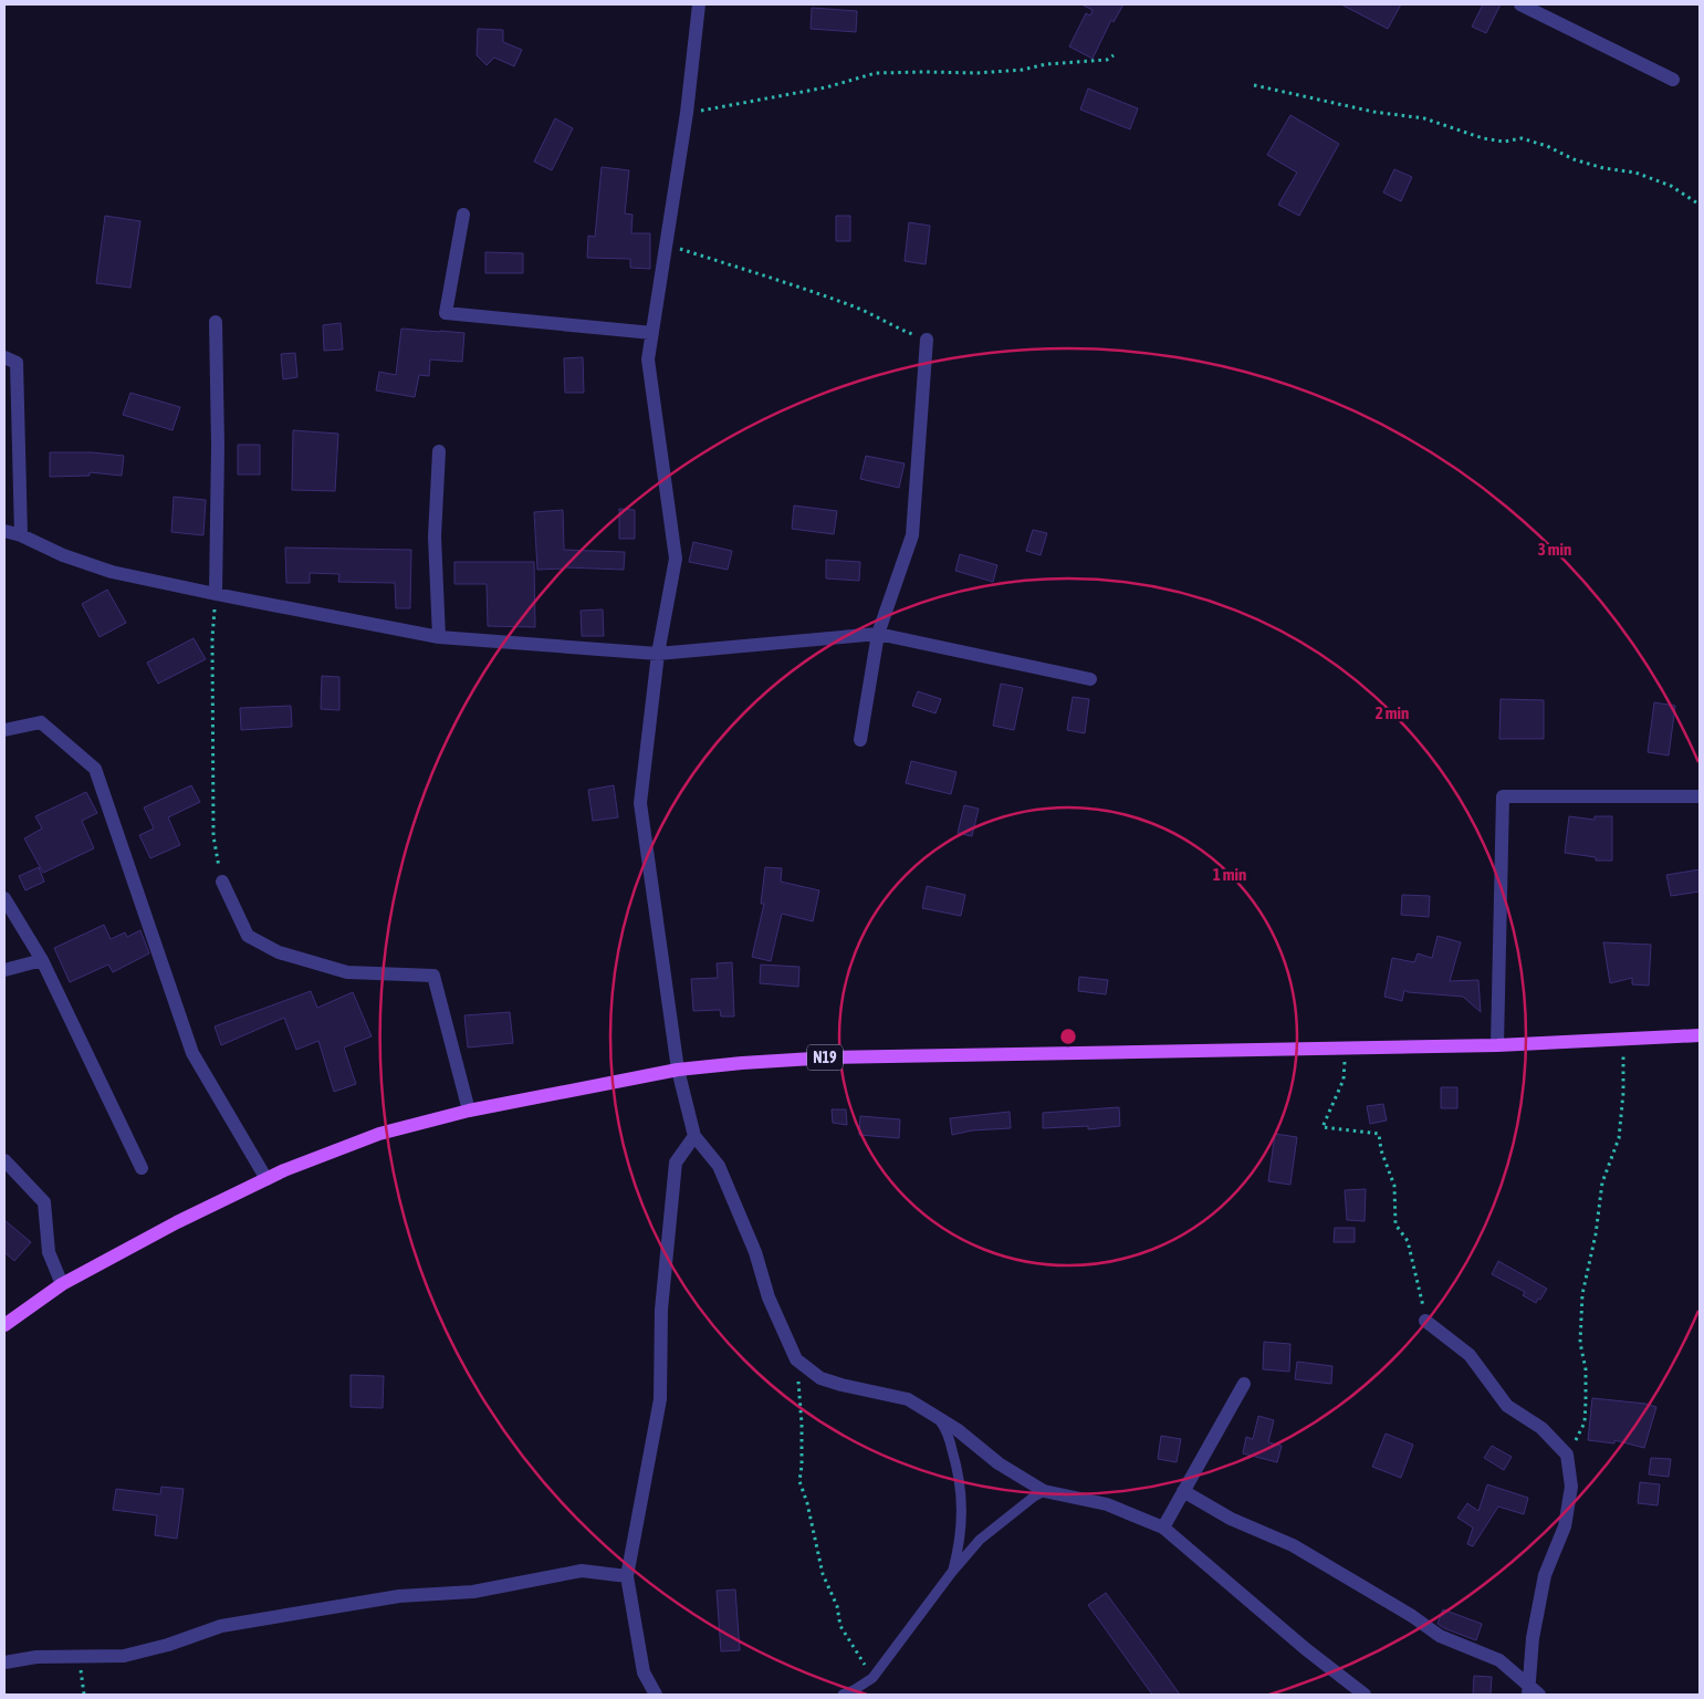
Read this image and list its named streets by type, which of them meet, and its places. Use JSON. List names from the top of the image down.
{
  "streets": {
    "main road": ["N19"]
  },
  "rings": ["3 min", "2 min", "1 min"]
}
